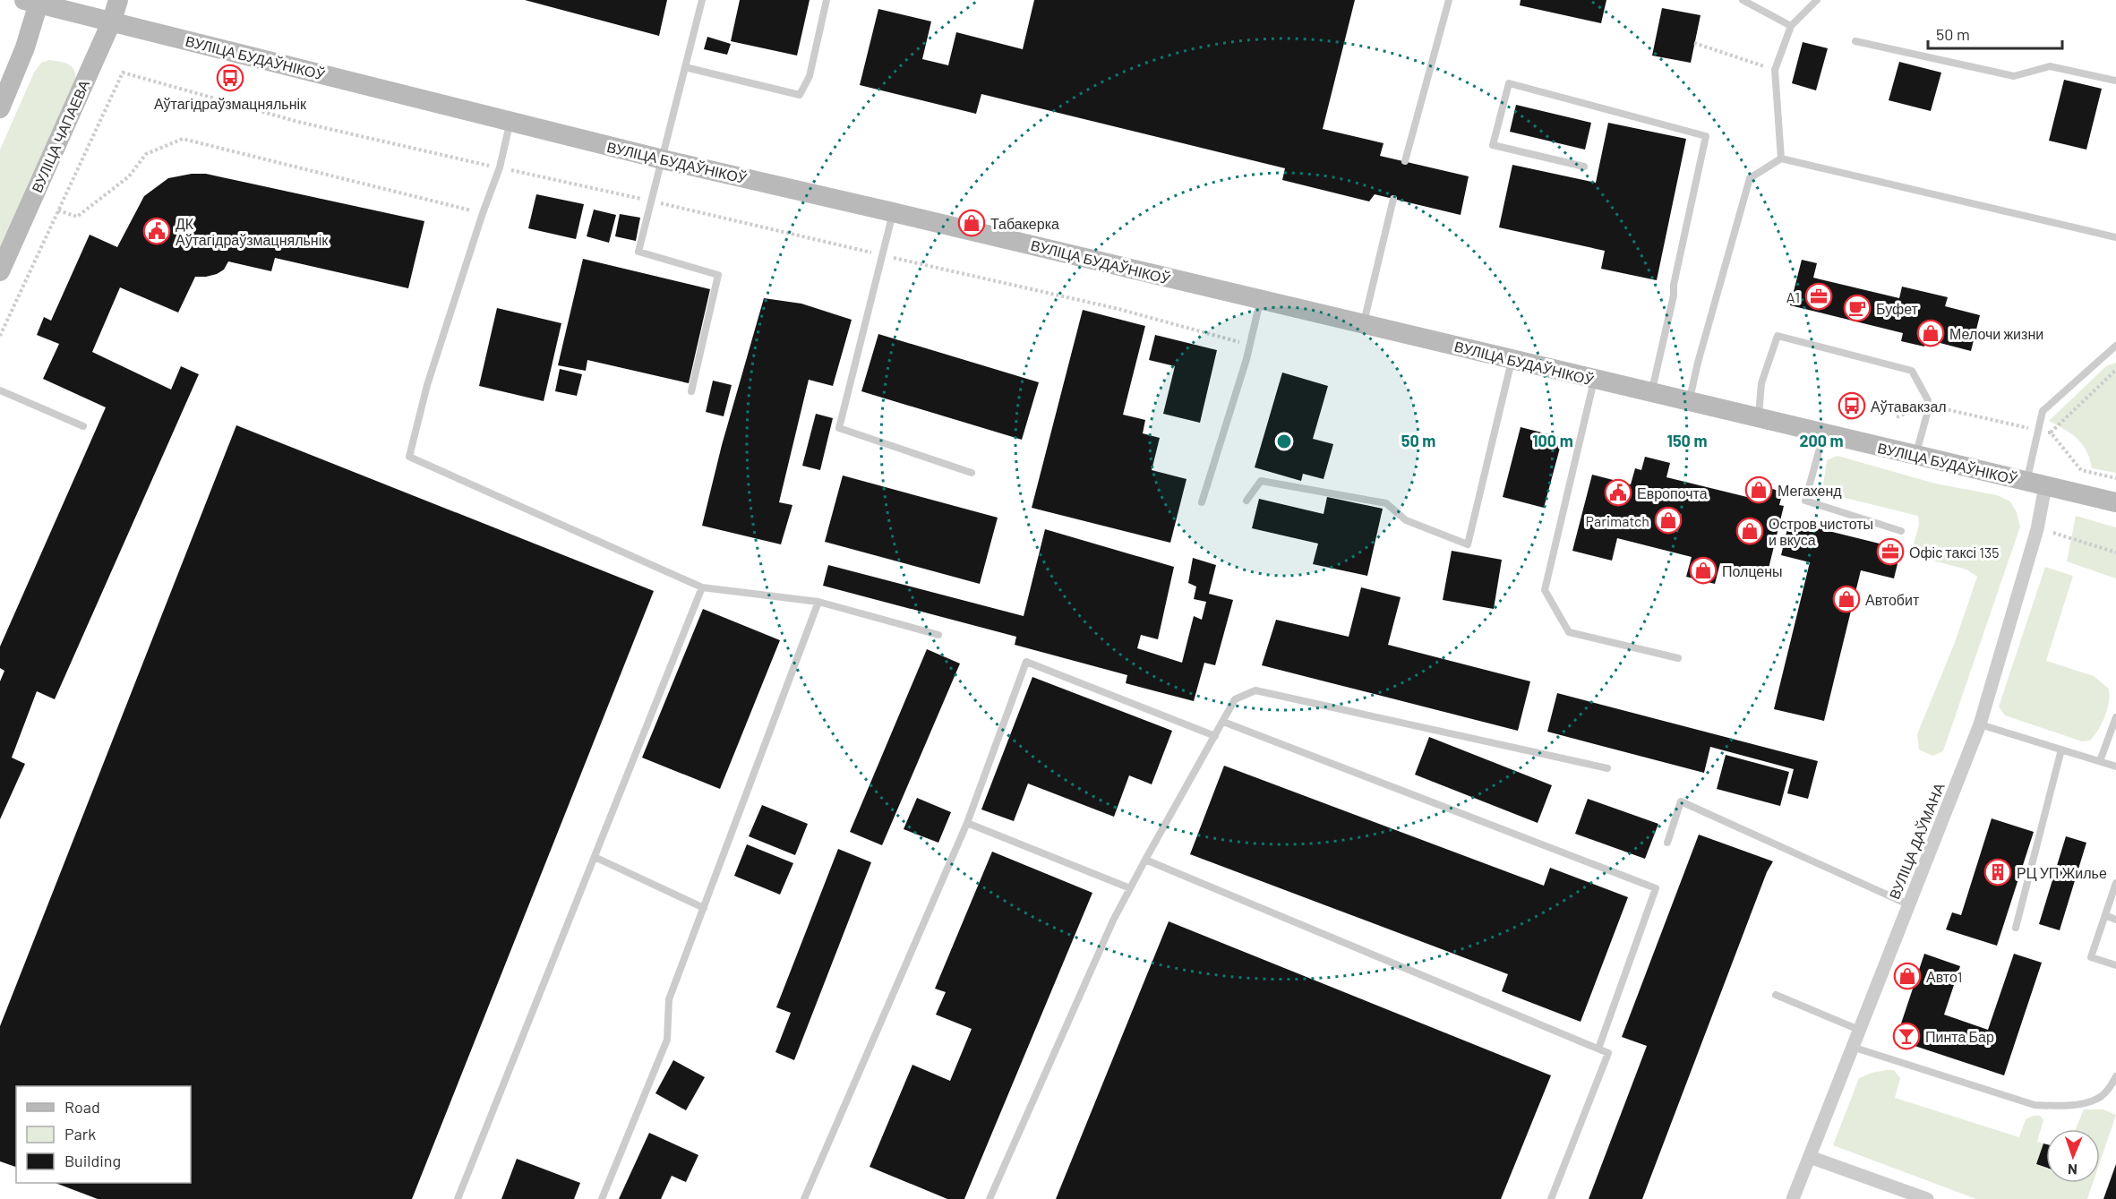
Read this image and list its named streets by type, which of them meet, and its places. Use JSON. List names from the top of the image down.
{
  "streets": {
    "main road": ["ВУЛІЦА БУДАЎНІКОЎ", "ВУЛІЦА ЧАПАЕВА"],
    "street": ["ВУЛІЦА ДАЎМАНА"]
  },
  "crossings": [
    ["ВУЛІЦА БУДАЎНІКОЎ", "ВУЛІЦА ЧАПАЕВА"],
    ["ВУЛІЦА БУДАЎНІКОЎ", "ВУЛІЦА ДАЎМАНА"]
  ],
  "places": {
    "bus stop": ["Аўтагідраўзмацняльнік", "Аўтавакзал"],
    "shop": [
      "Табакерка",
      "Мелочи жизни",
      "Мегахенд",
      "Parimatch",
      "Остров чистоты и вкуса",
      "Полцены",
      "Автобит",
      "Авто1"
    ],
    "public building": ["ДК Аўтагідраўзмацняльнік", "Европочта"],
    "office": ["A1", "Офіс таксі 135"],
    "cafe": ["Буфет"],
    "building": ["РЦ УП Жилье"],
    "bar": ["Пинта Бар"]
  },
  "legend": ["Road", "Park", "Building"],
  "scale_bar": "50 m",
  "north": "bottom",
  "rings": [
    "50 m",
    "100 m",
    "150 m",
    "200 m"
  ]
}
